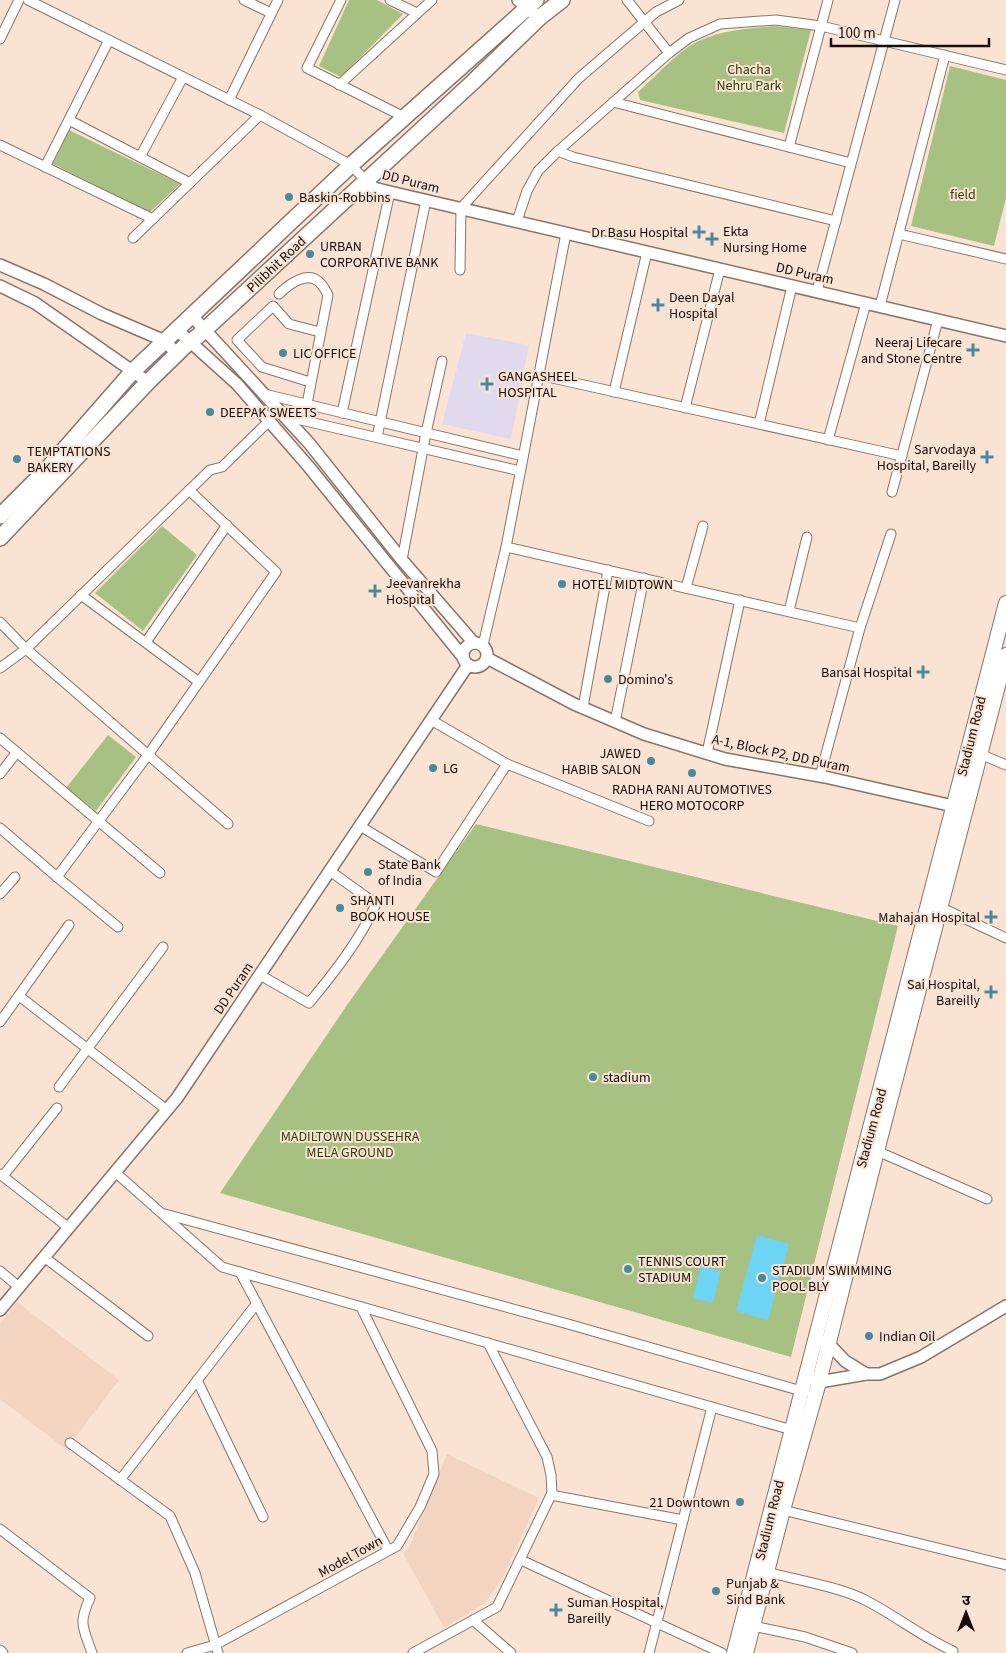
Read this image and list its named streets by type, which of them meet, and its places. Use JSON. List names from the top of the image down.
{
  "streets": {
    "highway": ["Pilibhit Road"],
    "main road": ["Stadium Road"],
    "street": ["DD Puram", "A-1, Block P2, DD Puram", "Model Town"]
  },
  "crossings": [
    ["DD Puram", "Pilibhit Road"],
    ["DD Puram", "A-1, Block P2, DD Puram"],
    ["Stadium Road", "A-1, Block P2, DD Puram"]
  ],
  "parks": ["Chacha Nehru Park", "field", "MADILTOWN DUSSEHRA MELA GROUND"],
  "places": {
    "other": [
      "Baskin-Robbins",
      "URBAN CORPORATIVE BANK",
      "LIC OFFICE",
      "DEEPAK SWEETS",
      "TEMPTATIONS BAKERY",
      "HOTEL MIDTOWN",
      "Domino's",
      "JAWED HABIB SALON",
      "LG",
      "RADHA RANI AUTOMOTIVES HERO MOTOCORP",
      "State Bank of India",
      "SHANTI BOOK HOUSE",
      "stadium",
      "TENNIS COURT STADIUM",
      "STADIUM SWIMMING POOL BLY",
      "Indian Oil",
      "21 Downtown",
      "Punjab & Sind Bank"
    ],
    "health": [
      "Dr Basu Hospital",
      "Ekta Nursing Home",
      "Deen Dayal Hospital",
      "Neeraj Lifecare and Stone Centre",
      "GANGASHEEL HOSPITAL",
      "Sarvodaya Hospital, Bareilly",
      "Jeevanrekha Hospital",
      "Bansal Hospital",
      "Mahajan Hospital",
      "Sai Hospital, Bareilly",
      "Suman Hospital, Bareilly"
    ]
  },
  "scale_bar": "100 m",
  "north": "top"
}
